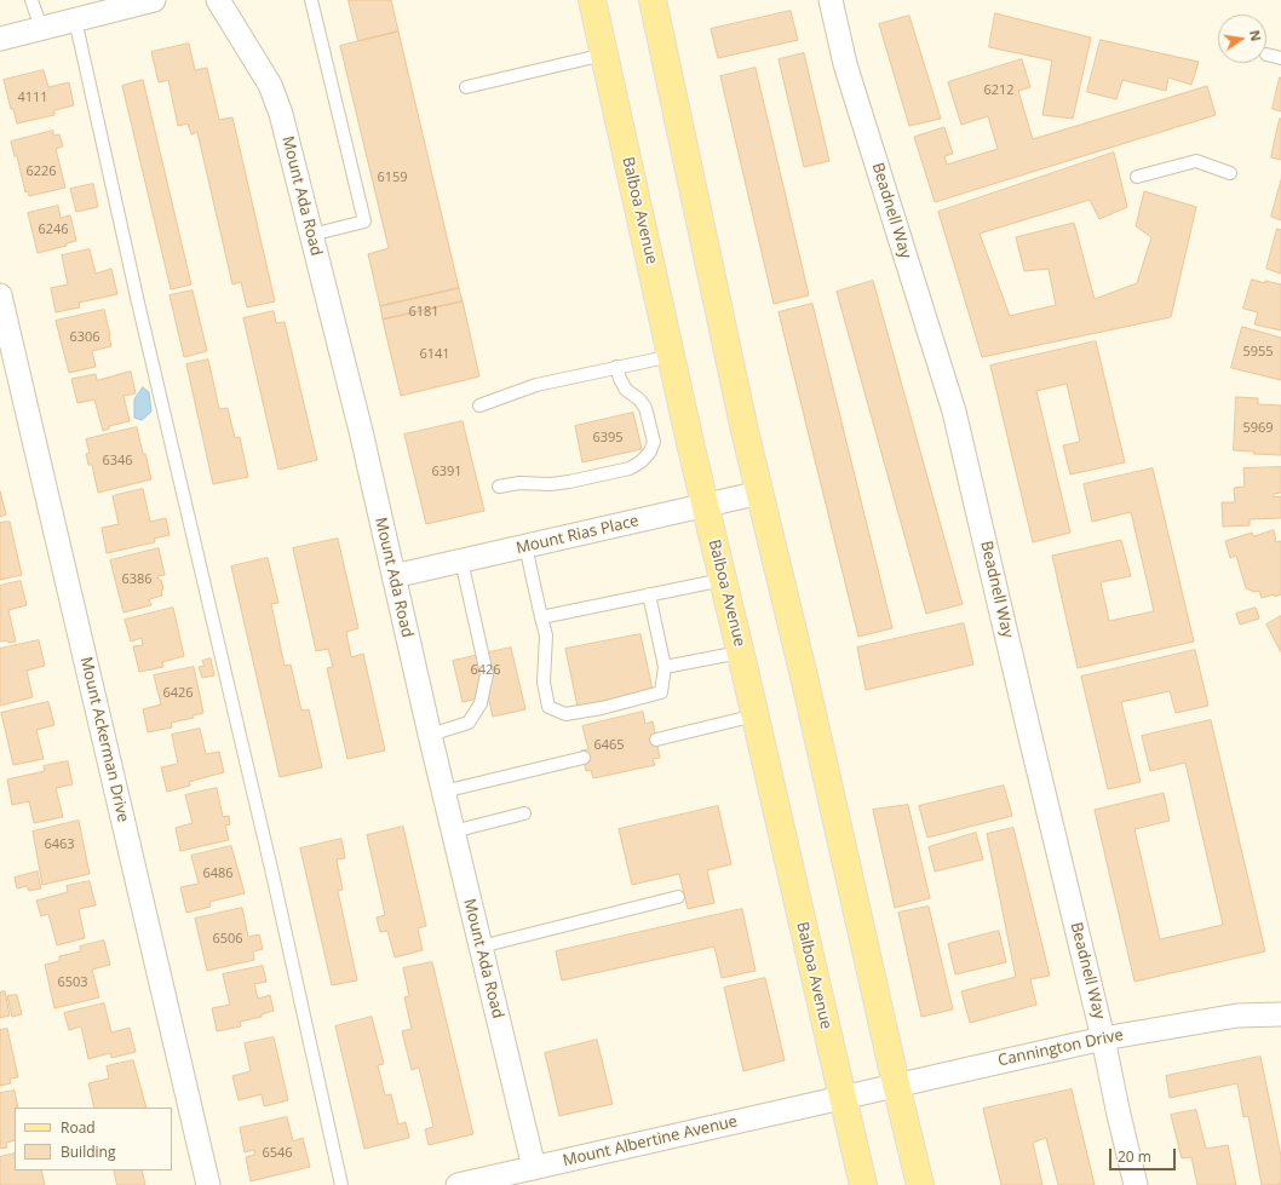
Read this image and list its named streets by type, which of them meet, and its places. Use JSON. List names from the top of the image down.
{
  "streets": {
    "main road": ["Balboa Avenue"],
    "street": [
      "Mount Ada Road",
      "Beadnell Way",
      "Mount Rias Place",
      "Mount Ackerman Drive",
      "Cannington Drive",
      "Mount Albertine Avenue"
    ]
  },
  "crossings": [
    ["Mount Ada Road", "Mount Rias Place"],
    ["Mount Ada Road", "Mount Albertine Avenue"],
    ["Balboa Avenue", "Mount Rias Place"],
    ["Balboa Avenue", "Cannington Drive"],
    ["Balboa Avenue", "Mount Albertine Avenue"],
    ["Beadnell Way", "Cannington Drive"],
    ["Cannington Drive", "Mount Albertine Avenue"]
  ],
  "house_numbers": [
    "6212",
    "4111",
    "6226",
    "6159",
    "6246",
    "6181",
    "6306",
    "5955",
    "6141",
    "5969",
    "6395",
    "6346",
    "6391",
    "6386",
    "6426",
    "6426",
    "6465",
    "6463",
    "6486",
    "6506",
    "6503",
    "6546"
  ],
  "legend": ["Road", "Building"],
  "scale_bar": "20 m",
  "north": "right"
}
